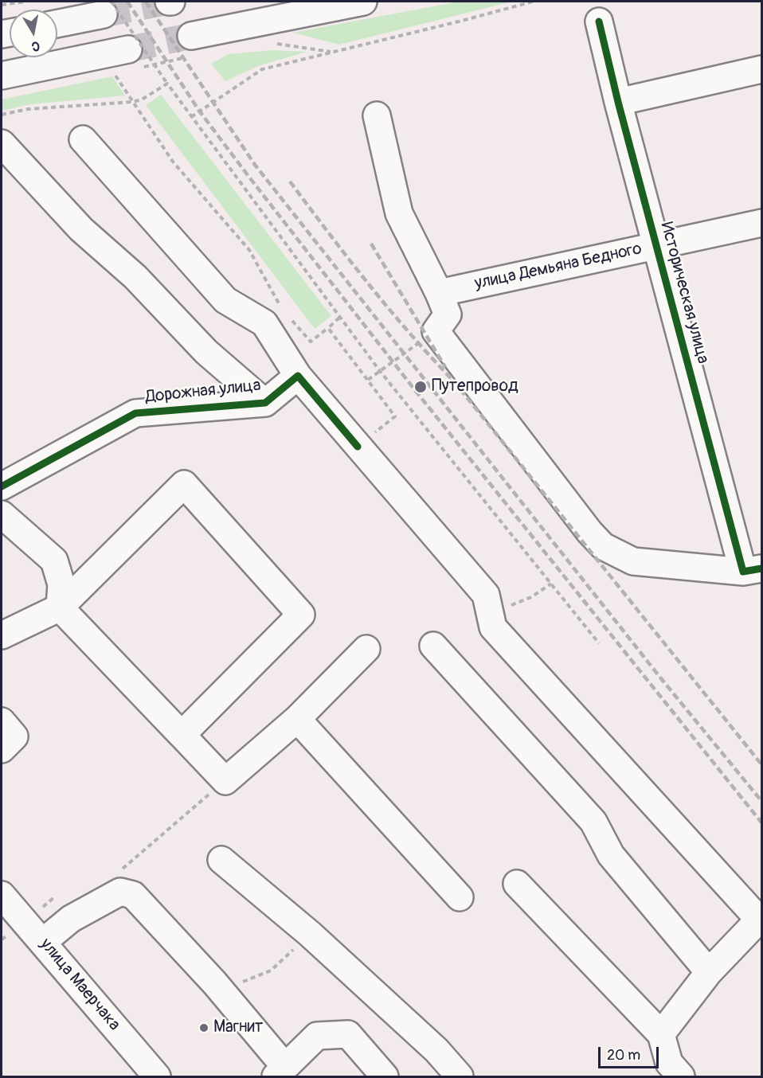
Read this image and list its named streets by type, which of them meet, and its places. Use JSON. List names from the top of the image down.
{
  "streets": {
    "street": [
      "улица Демьяна Бедного",
      "Историческая улица",
      "Дорожная улица",
      "улица Маерчака"
    ]
  },
  "crossings": [
    ["улица Демьяна Бедного", "Историческая улица"]
  ],
  "places": ["Путепровод", "Магнит"],
  "scale_bar": "20 m",
  "north": "bottom"
}
